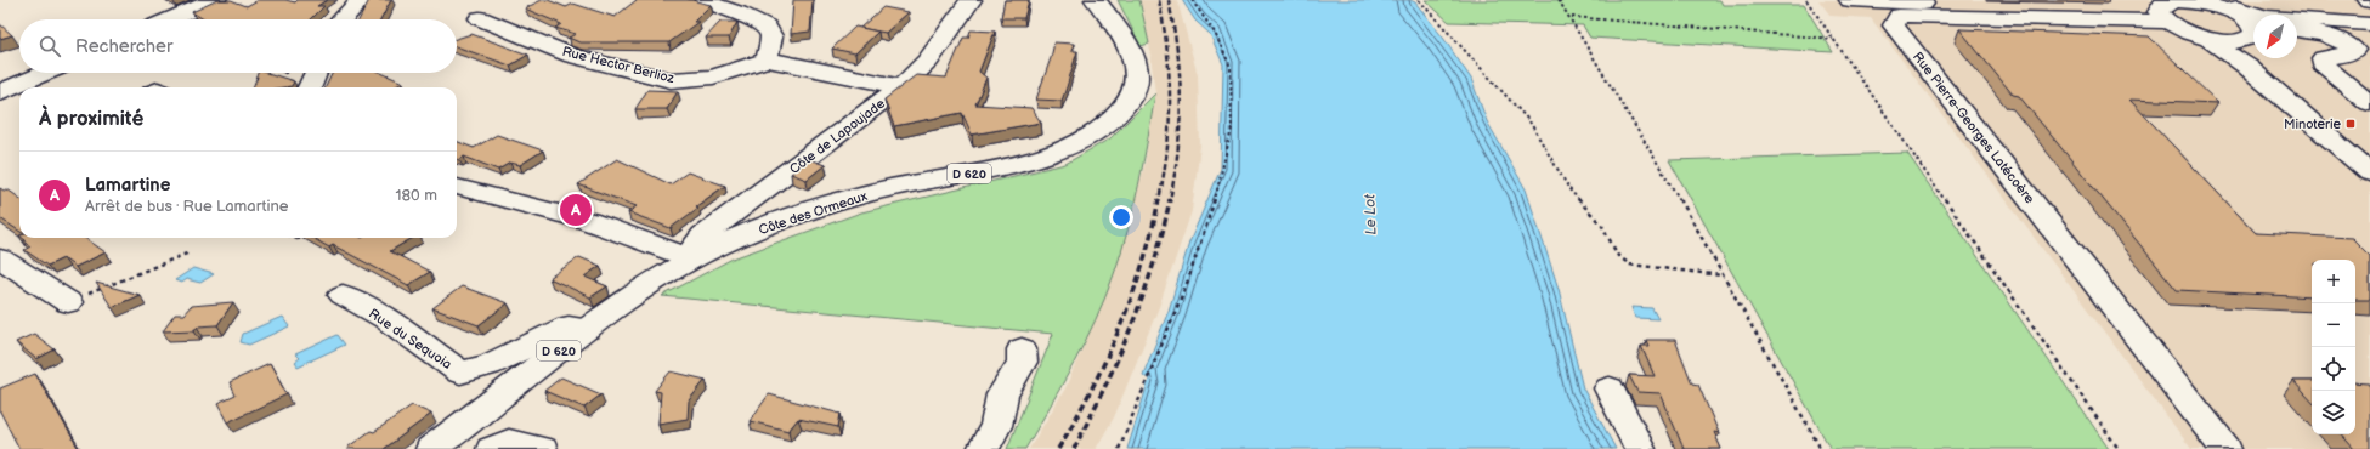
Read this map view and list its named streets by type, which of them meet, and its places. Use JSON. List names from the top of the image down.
{
  "streets": {
    "street": [
      "Rue Hector Berlioz",
      "Rue Pierre-Georges Latécoère",
      "Côte de Lapoujade",
      "D 620",
      "Côte des Ormeaux",
      "Rue du Sequoia"
    ]
  },
  "crossings": [
    ["Rue Hector Berlioz", "Côte de Lapoujade"],
    ["Côte de Lapoujade", "Côte des Ormeaux"],
    ["Côte des Ormeaux", "Rue du Sequoia"]
  ],
  "water": ["Le Lot"],
  "places": {
    "transit": ["Minoterie"]
  },
  "north": "bottom left",
  "page": {
    "search": "Rechercher",
    "heading": "À proximité",
    "list": [
      {
        "mark": "A",
        "name": "Lamartine",
        "note": "Arrêt de bus · Rue Lamartine",
        "value": "180 m"
      }
    ],
    "pins": "A",
    "map_buttons": ["+", "−"]
  }
}
